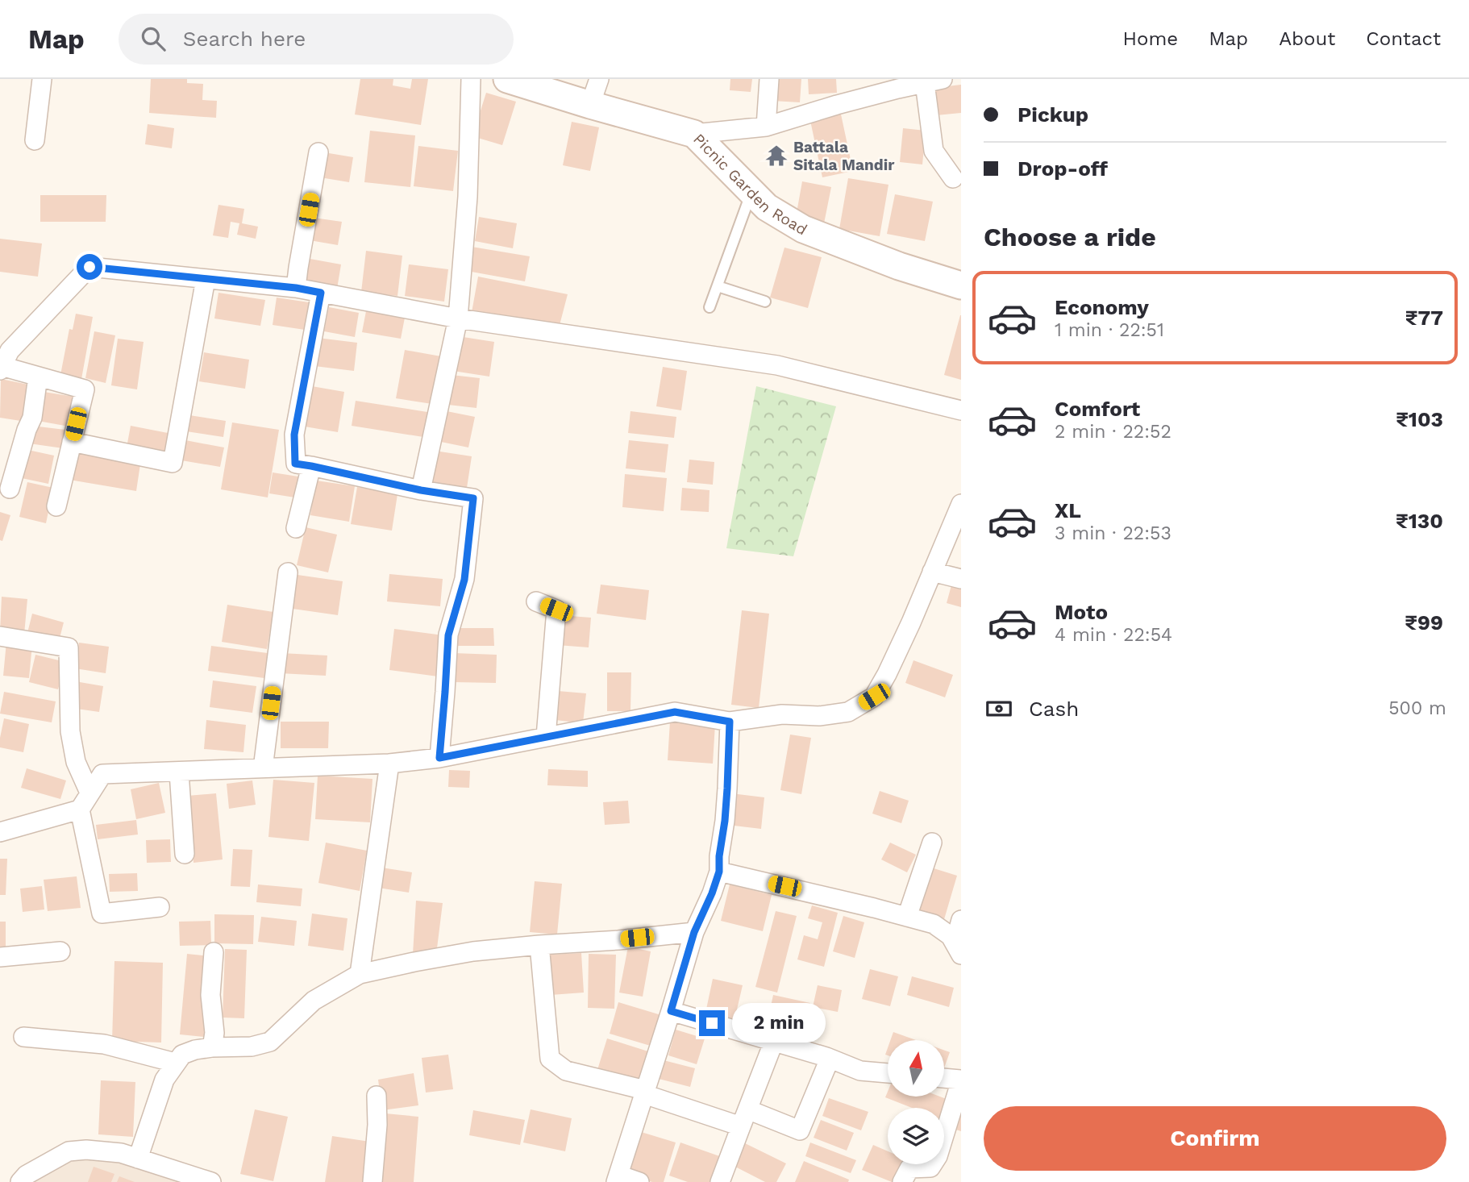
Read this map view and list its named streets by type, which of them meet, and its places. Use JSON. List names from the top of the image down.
{
  "streets": {
    "main road": ["Picnic Garden Road"]
  },
  "places": {
    "temple": ["Battala Sitala Mandir"]
  },
  "north": "top",
  "page": {
    "header": "Map",
    "search": "Search here",
    "nav": [
      "Home",
      "Map",
      "About",
      "Contact"
    ],
    "banner": ["Pickup", "Drop-off"],
    "heading": "Choose a ride",
    "list": [
      {
        "name": "Economy",
        "note": "1 min · 22:51",
        "value": "₹77"
      },
      {
        "name": "Comfort",
        "note": "2 min · 22:52",
        "value": "₹103"
      },
      {
        "name": "XL",
        "note": "3 min · 22:53",
        "value": "₹130"
      },
      {
        "name": "Moto",
        "note": "4 min · 22:54",
        "value": "₹99"
      }
    ],
    "pay": ["Cash", "500 m"],
    "bubble": "2 min",
    "buttons": "Confirm"
  }
}
